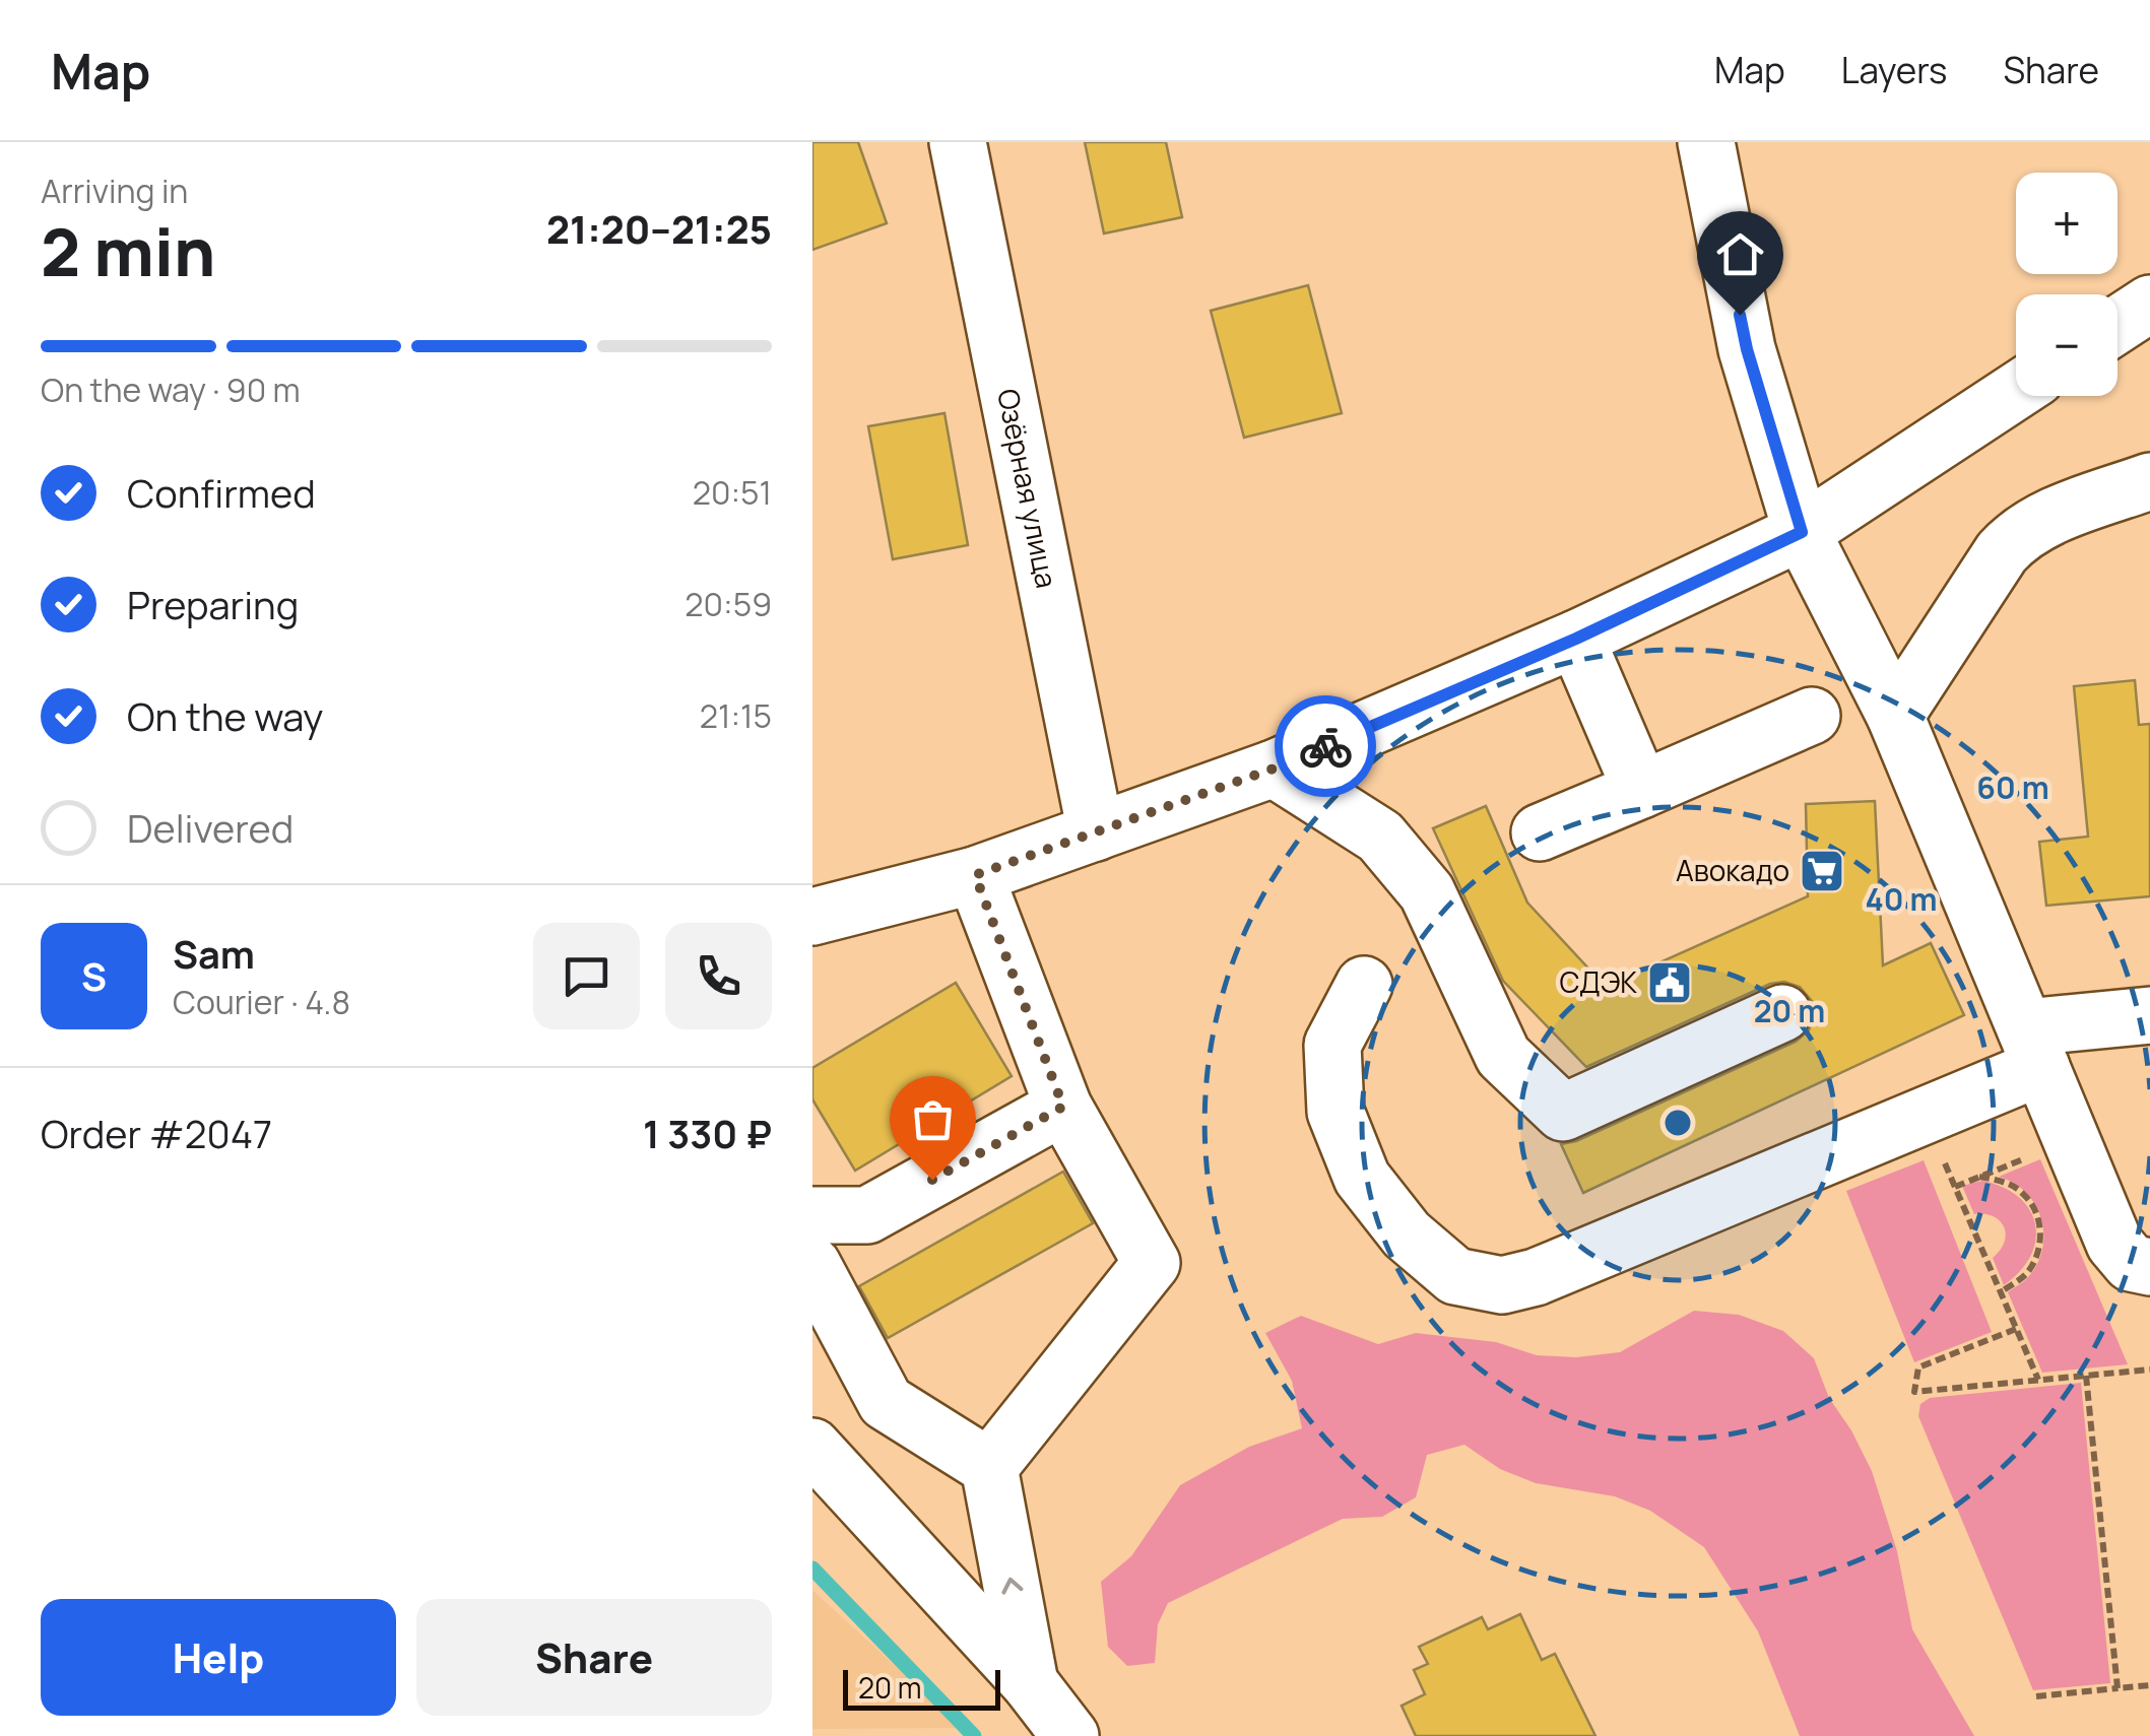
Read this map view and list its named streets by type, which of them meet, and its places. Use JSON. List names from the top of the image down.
{
  "streets": {
    "street": ["Озёрная улица"]
  },
  "places": {
    "supermarket": ["Авокадо"],
    "public building": ["СДЭК"]
  },
  "scale_bar": "20 m",
  "page": {
    "header": "Map",
    "nav": ["Map", "Layers", "Share"],
    "heading": ["2 min", "Arriving in", "21:20–21:25"],
    "panel": [
      "Sam",
      "Courier · 4.8",
      "Order #2047",
      "1 330 ₽"
    ],
    "map_buttons": ["+", "−"],
    "bar": "On the way · 90 m",
    "list": [
      ["Confirmed", "20:51"],
      ["Preparing", "20:59"],
      ["On the way", "21:15"],
      "Delivered"
    ],
    "round": "S",
    "buttons": ["Help", "Share"],
    "scale": "20 m"
  },
  "rings": ["60 m", "40 m", "20 m"]
}
